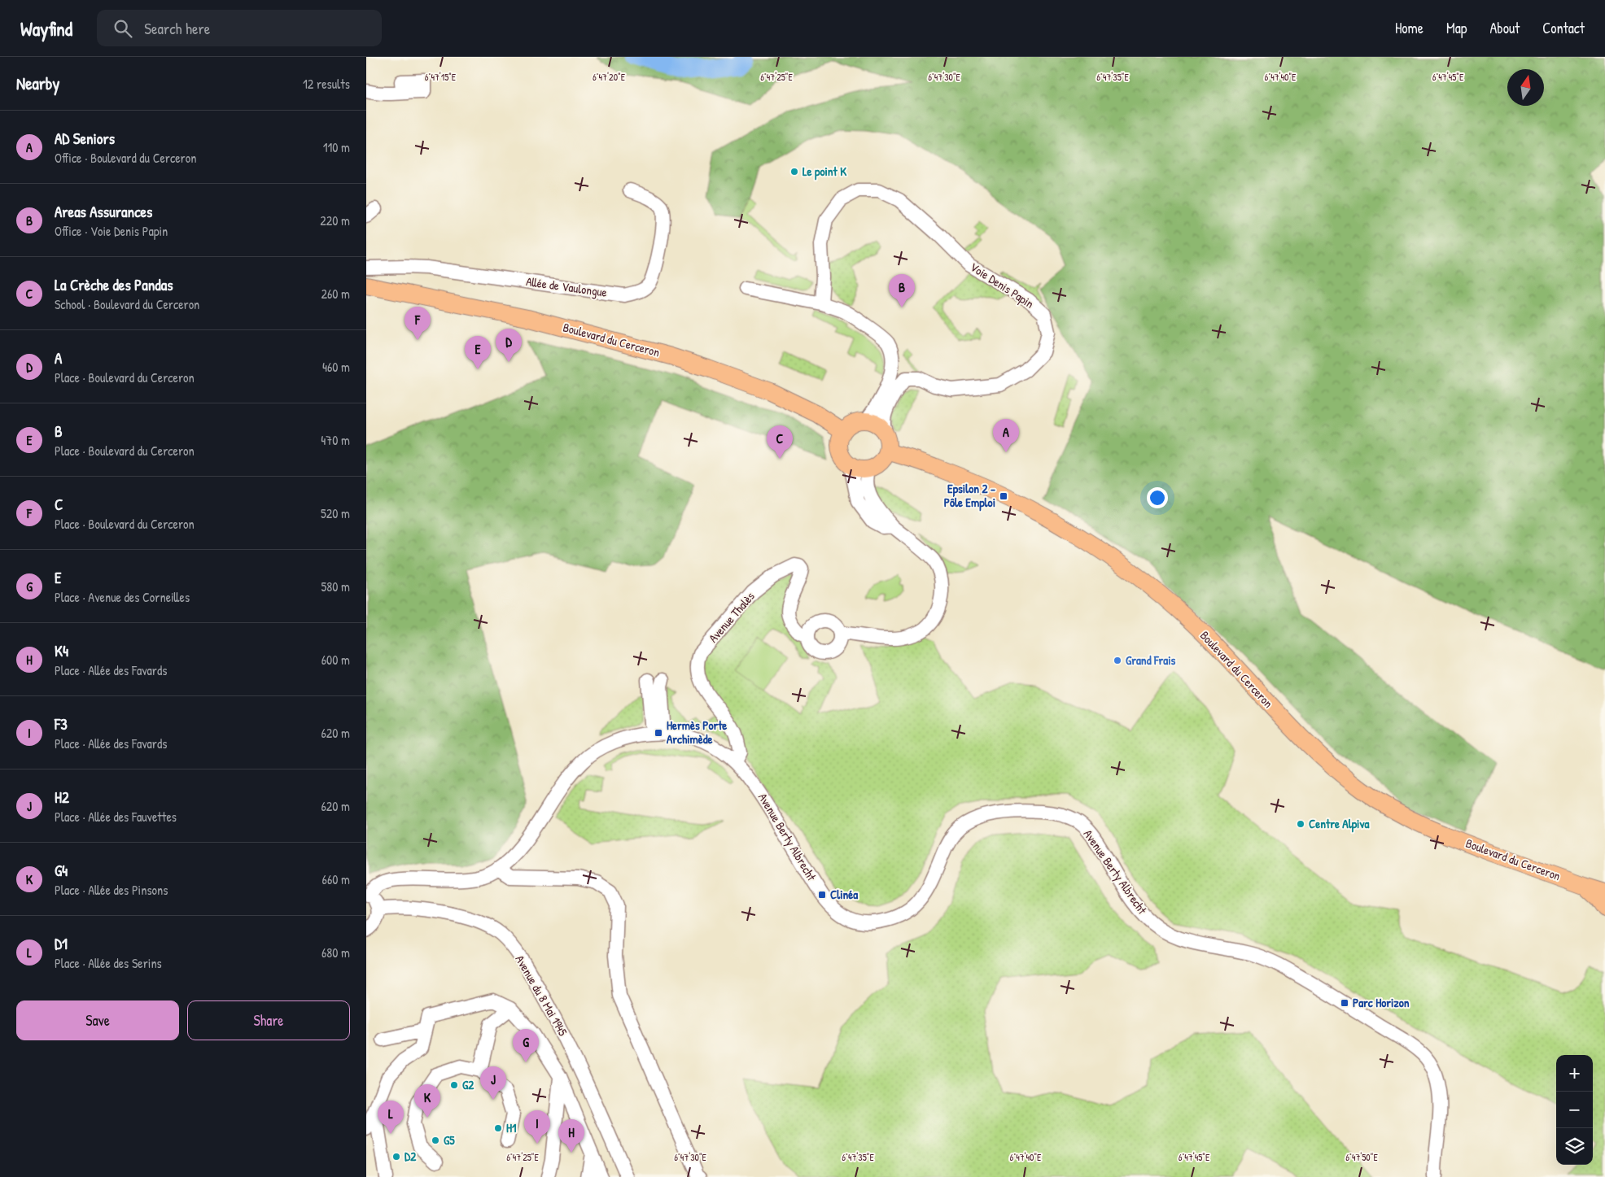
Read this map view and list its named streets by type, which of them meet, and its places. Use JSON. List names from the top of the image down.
{
  "streets": {
    "main road": ["Boulevard du Cerceron"],
    "street": [
      "Voie Denis Papin",
      "Allée de Vaulongue",
      "Avenue Thalès",
      "Avenue Berty Albrecht",
      "Avenue du 8 Mai 1945"
    ]
  },
  "crossings": [
    ["Voie Denis Papin", "Boulevard du Cerceron"],
    ["Avenue Thalès", "Avenue Berty Albrecht"]
  ],
  "places": {
    "other": [
      "Le point K",
      "Grand Frais",
      "Centre Alpiva",
      "G2",
      "H1",
      "G5",
      "D2"
    ],
    "transit": [
      "Epsilon 2 - Pôle Emploi",
      "Hermès Porte Archimède",
      "Clinéa",
      "Parc Horizon"
    ]
  },
  "north": "top",
  "page": {
    "header": "Wayfind",
    "search": "Search here",
    "nav": [
      "Home",
      "Map",
      "About",
      "Contact"
    ],
    "heading": ["Nearby", "12 results"],
    "list": [
      {
        "mark": "A",
        "name": "AD Seniors",
        "note": "Office · Boulevard du Cerceron",
        "value": "110 m"
      },
      {
        "mark": "B",
        "name": "Areas Assurances",
        "note": "Office · Voie Denis Papin",
        "value": "220 m"
      },
      {
        "mark": "C",
        "name": "La Crèche des Pandas",
        "note": "School · Boulevard du Cerceron",
        "value": "260 m"
      },
      {
        "mark": "D",
        "name": "A",
        "note": "Place · Boulevard du Cerceron",
        "value": "460 m"
      },
      {
        "mark": "E",
        "name": "B",
        "note": "Place · Boulevard du Cerceron",
        "value": "470 m"
      },
      {
        "mark": "F",
        "name": "C",
        "note": "Place · Boulevard du Cerceron",
        "value": "520 m"
      },
      {
        "mark": "G",
        "name": "E",
        "note": "Place · Avenue des Corneilles",
        "value": "580 m"
      },
      {
        "mark": "H",
        "name": "K4",
        "note": "Place · Allée des Favards",
        "value": "600 m"
      },
      {
        "mark": "I",
        "name": "F3",
        "note": "Place · Allée des Favards",
        "value": "620 m"
      },
      {
        "mark": "J",
        "name": "H2",
        "note": "Place · Allée des Fauvettes",
        "value": "620 m"
      },
      {
        "mark": "K",
        "name": "G4",
        "note": "Place · Allée des Pinsons",
        "value": "660 m"
      },
      {
        "mark": "L",
        "name": "D1",
        "note": "Place · Allée des Serins",
        "value": "680 m"
      }
    ],
    "pins": [
      "B",
      "F",
      "D",
      "E",
      "A",
      "C",
      "G",
      "J",
      "K",
      "L",
      "I",
      "H"
    ],
    "buttons": ["Save", "Share"],
    "map_buttons": ["+", "−"]
  },
  "coordinates": [
    "6°47'15\"E",
    "6°47'20\"E",
    "6°47'25\"E",
    "6°47'30\"E",
    "6°47'35\"E",
    "6°47'40\"E",
    "6°47'45\"E",
    "6°47'50\"E"
  ]
}
